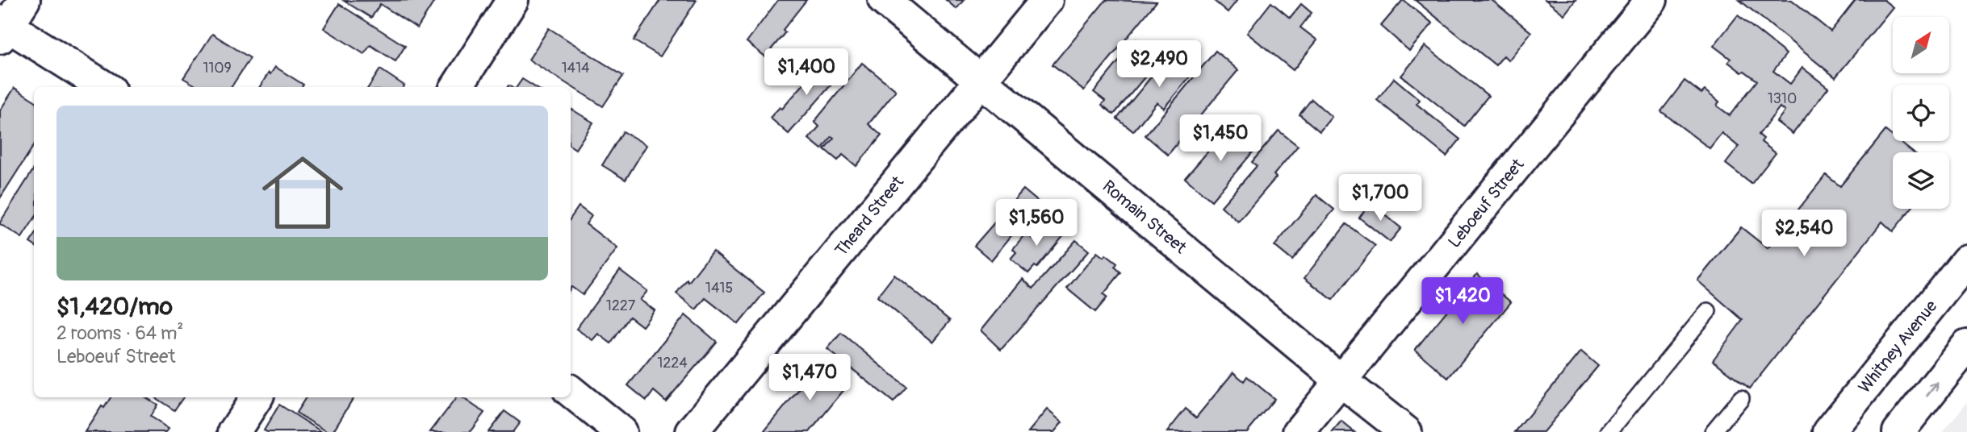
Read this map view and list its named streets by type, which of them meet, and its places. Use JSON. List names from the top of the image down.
{
  "streets": {
    "street": [
      "Leboeuf Street",
      "Theard Street",
      "Romain Street",
      "Whitney Avenue"
    ]
  },
  "crossings": [
    ["Leboeuf Street", "Romain Street"],
    ["Theard Street", "Romain Street"]
  ],
  "house_numbers": [
    "1109",
    "1414",
    "1310",
    "1415",
    "1227",
    "1224"
  ],
  "north": "top right",
  "page": {
    "price": [
      "$2,490",
      "$1,400",
      "$1,450",
      "$1,700",
      "$1,560",
      "$2,540",
      "$1,420",
      "$1,470"
    ],
    "list": [
      {
        "name": "$1,420/mo",
        "note": "2 rooms · 64 m² · Leboeuf Street"
      }
    ]
  }
}
